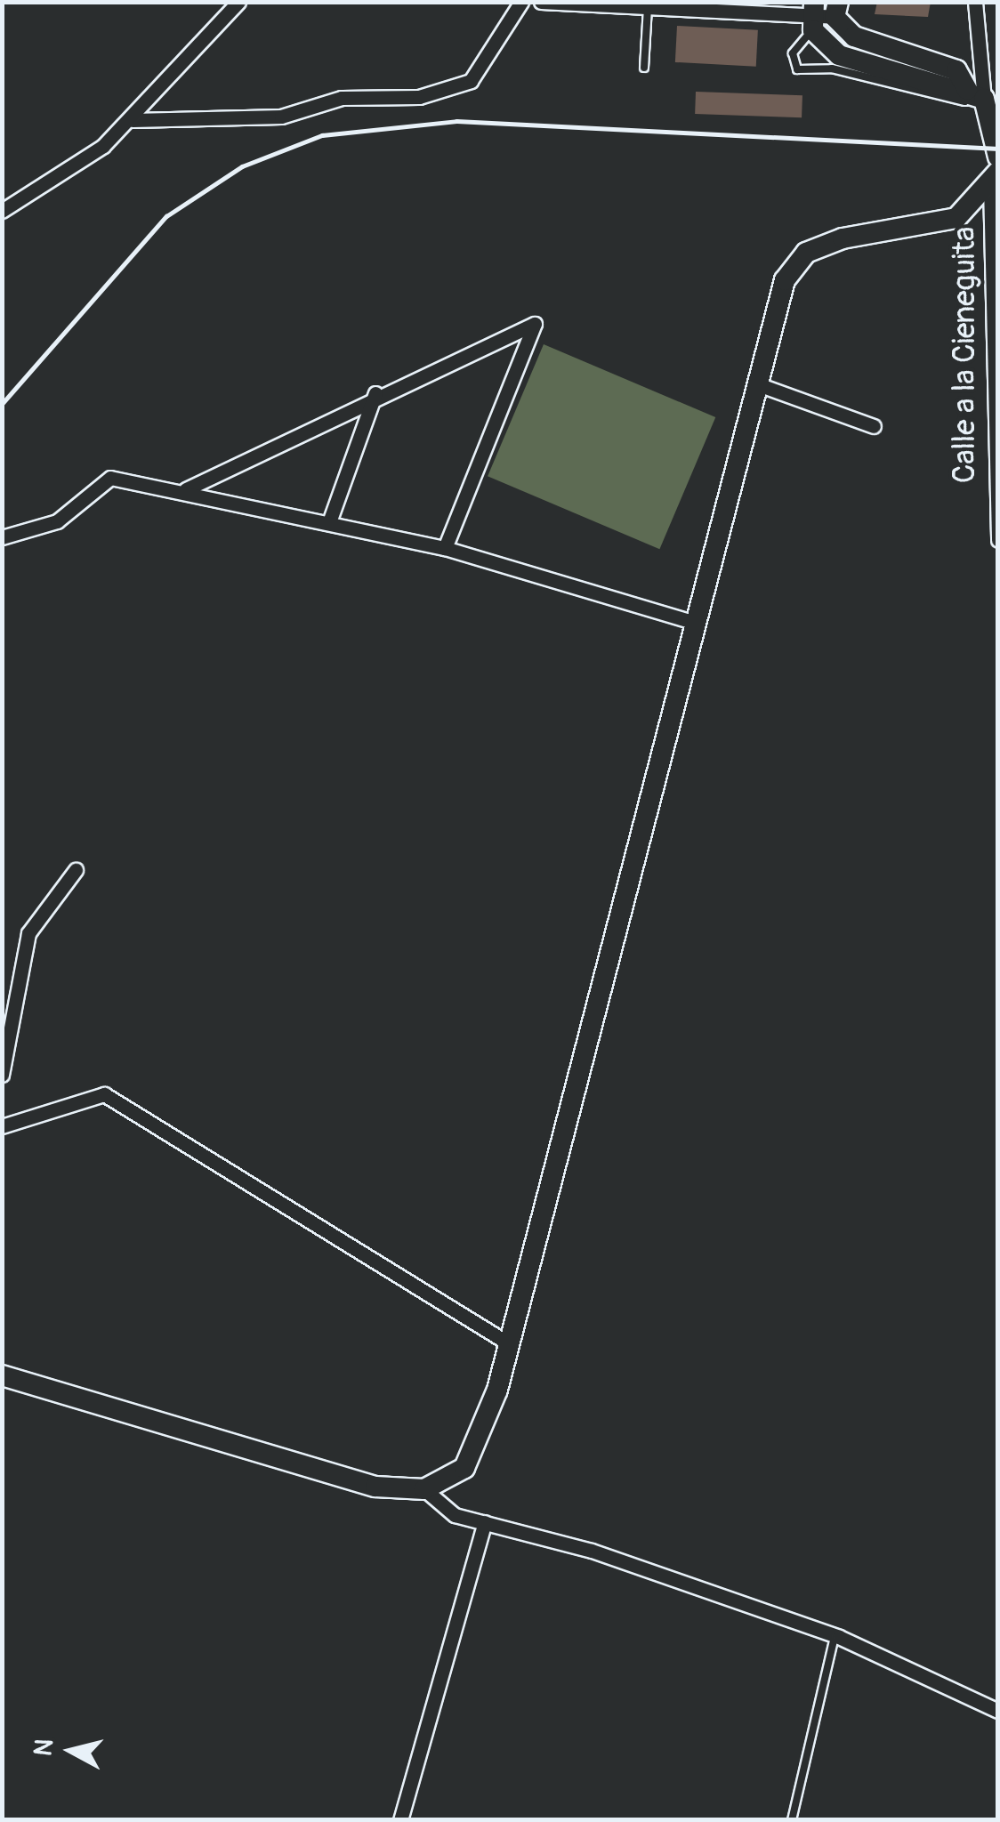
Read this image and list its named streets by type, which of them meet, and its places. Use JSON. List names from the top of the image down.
{
  "streets": {
    "street": ["Calle a la Cieneguita"]
  },
  "north": "left"
}
